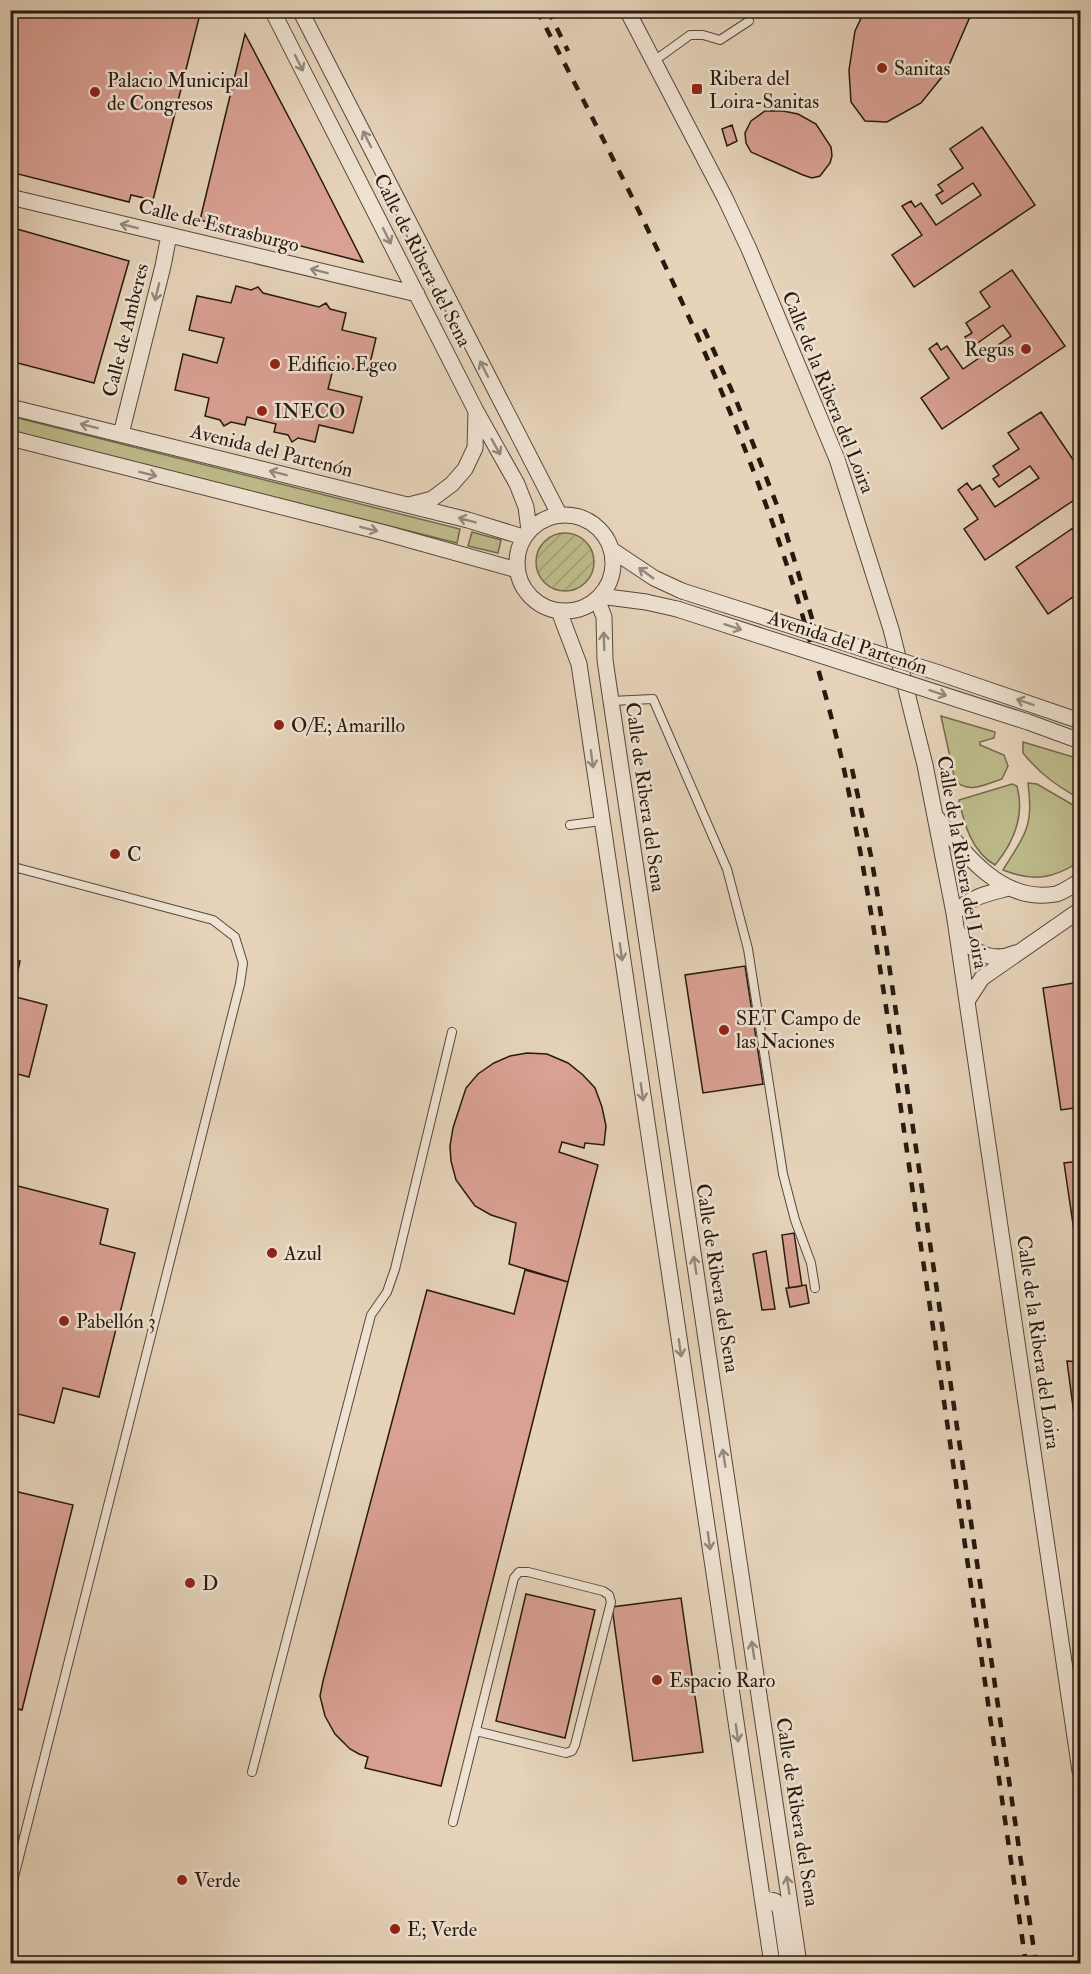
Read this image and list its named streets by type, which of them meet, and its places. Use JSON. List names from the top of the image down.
{
  "streets": {
    "street": [
      "Calle de Estrasburgo",
      "Calle de Ribera del Sena",
      "Calle de Amberes",
      "Calle de la Ribera del Loira",
      "Avenida del Partenón"
    ]
  },
  "crossings": [
    ["Calle de Estrasburgo", "Calle de Ribera del Sena"],
    ["Calle de Estrasburgo", "Calle de Amberes"],
    ["Calle de Ribera del Sena", "Avenida del Partenón"],
    ["Calle de Amberes", "Avenida del Partenón"]
  ],
  "one_way": ["Calle de Estrasburgo", "Calle de Amberes"],
  "places": {
    "other": [
      "Sanitas",
      "Palacio Municipal de Congresos",
      "Regus",
      "Edificio Egeo",
      "INECO",
      "O/E; Amarillo",
      "C",
      "SET Campo de las Naciones",
      "Azul",
      "Pabellón 3",
      "D",
      "Espacio Raro",
      "Verde",
      "E; Verde"
    ],
    "transit": ["Ribera del Loira-Sanitas"]
  }
}
